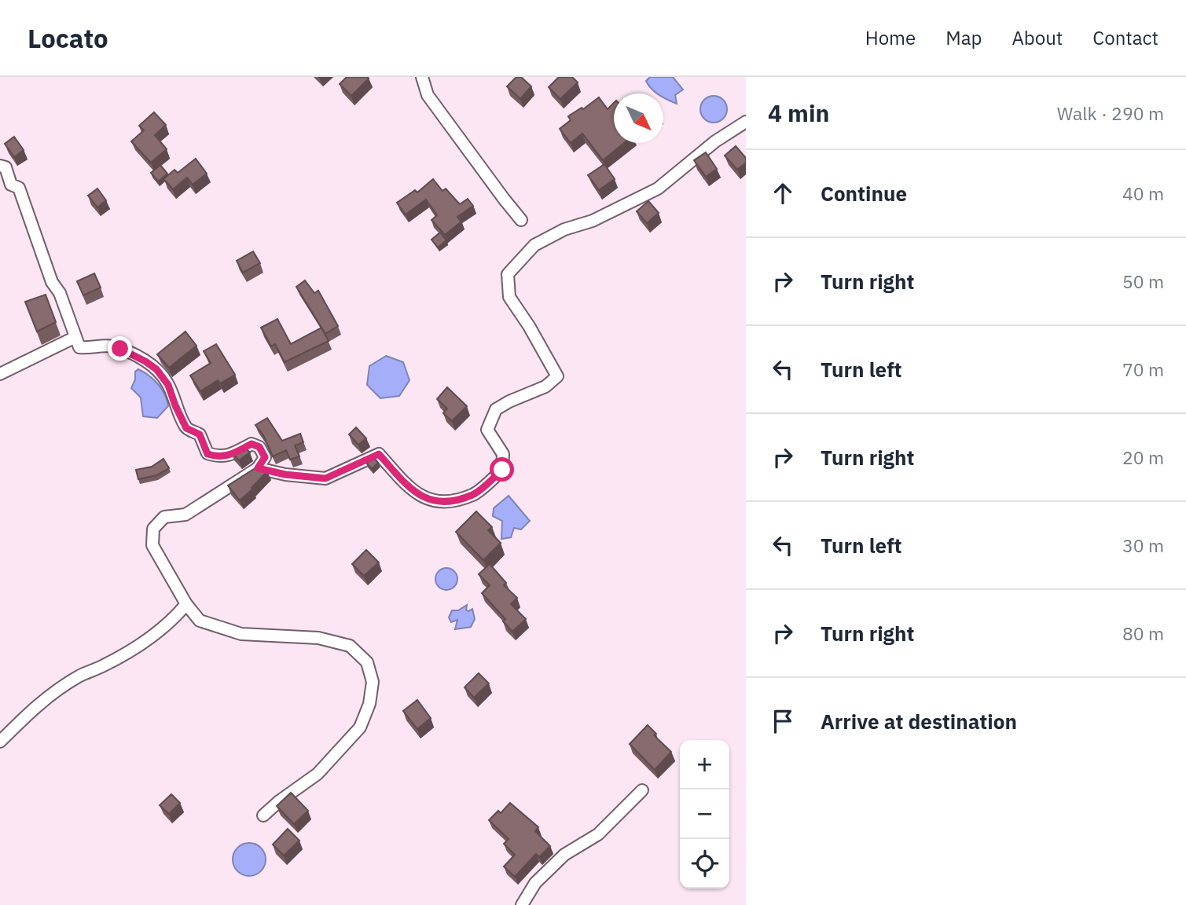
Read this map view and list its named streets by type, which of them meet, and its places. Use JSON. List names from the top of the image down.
{
  "north": "bottom right",
  "page": {
    "header": "Locato",
    "nav": [
      "Home",
      "Map",
      "About",
      "Contact"
    ],
    "heading": ["4 min", "Walk · 290 m"],
    "list": [
      ["Continue", "40 m"],
      ["Turn right", "50 m"],
      ["Turn left", "70 m"],
      ["Turn right", "20 m"],
      ["Turn left", "30 m"],
      ["Turn right", "80 m"],
      "Arrive at destination"
    ],
    "map_buttons": ["+", "−"]
  }
}
